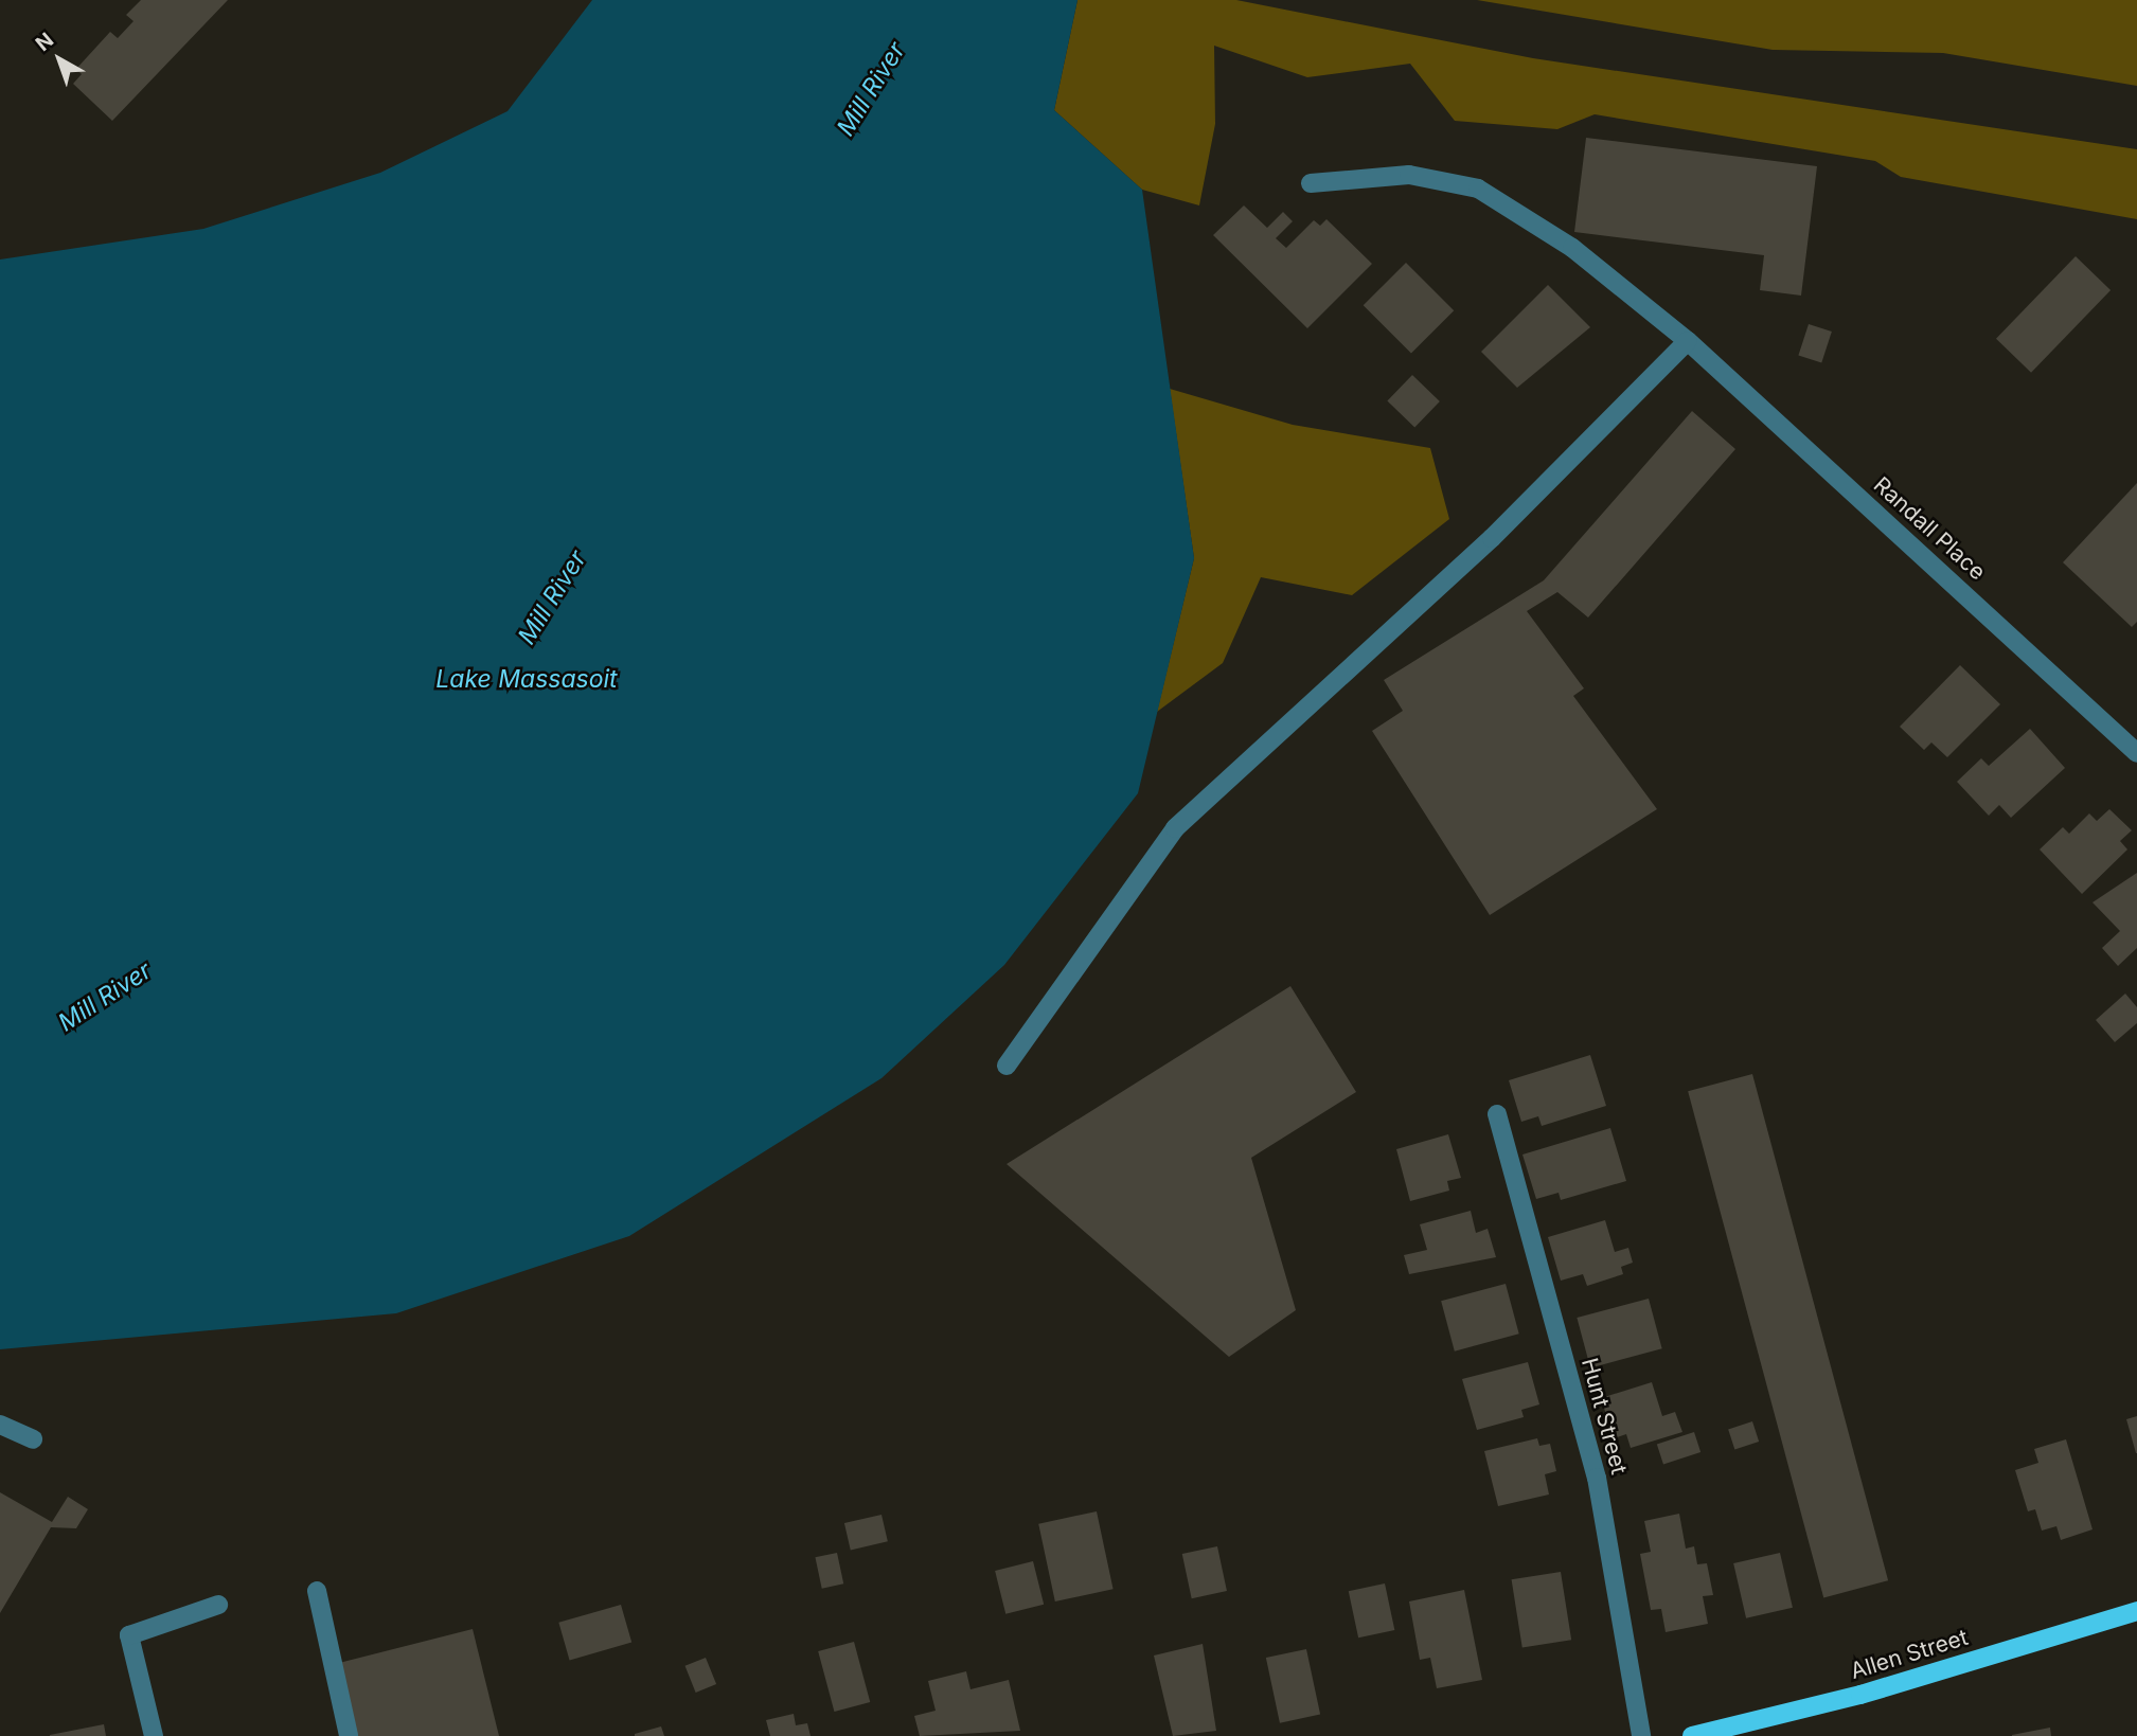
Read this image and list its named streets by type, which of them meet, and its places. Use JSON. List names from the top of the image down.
{
  "streets": {
    "main road": ["Allen Street"],
    "street": ["Randall Place", "Hunt Street"]
  },
  "water": ["Mill River", "Lake Massasoit"],
  "north": "top left"
}
